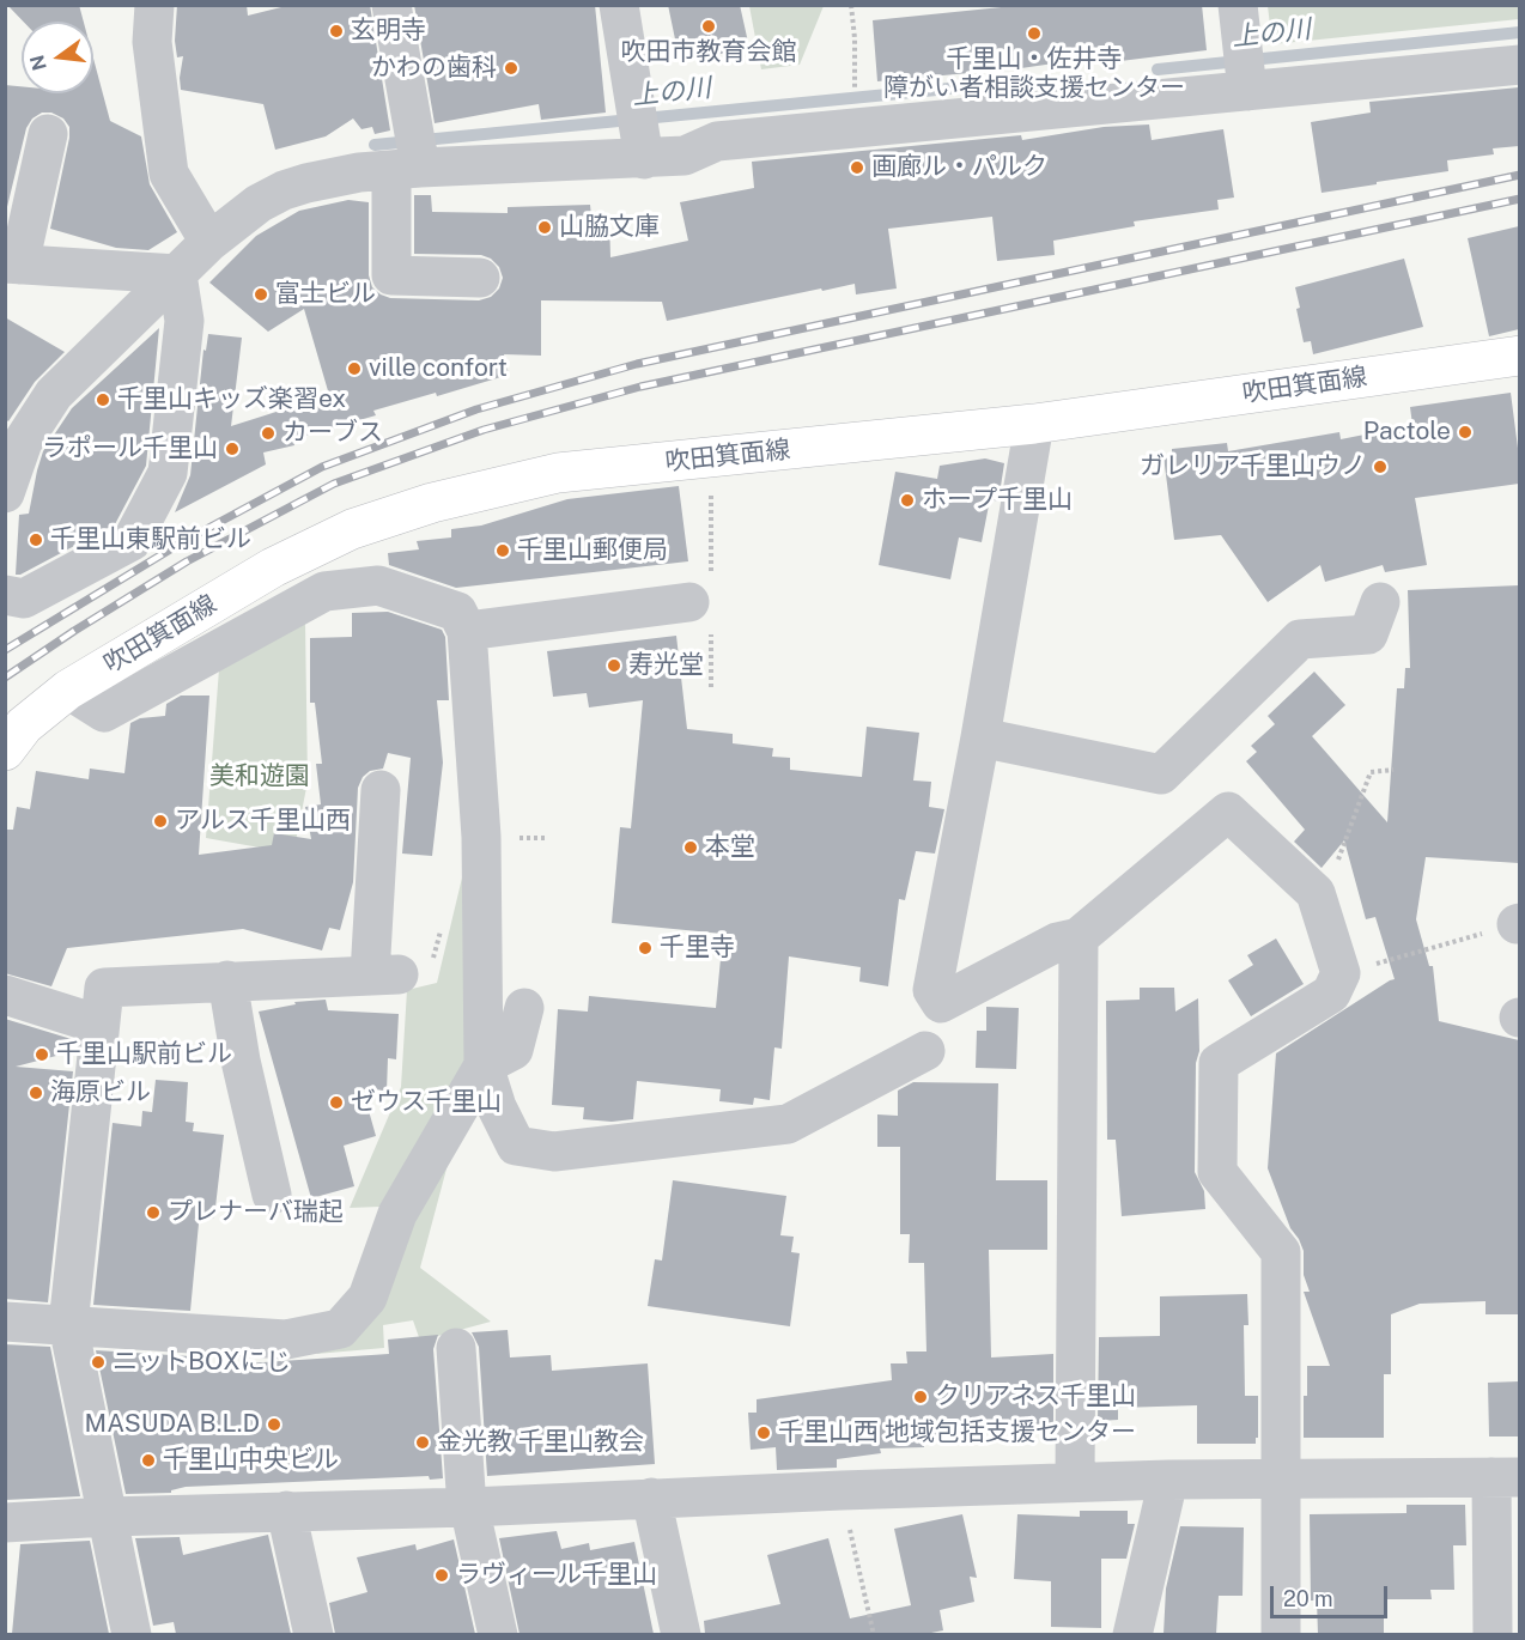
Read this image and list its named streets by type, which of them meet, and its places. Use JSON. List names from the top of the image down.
{
  "streets": {
    "main road": ["吹田箕面線"]
  },
  "water": ["上の川"],
  "parks": ["美和遊園"],
  "places": [
    "吹田市教育会館",
    "玄明寺",
    "千里山・佐井寺 障がい者相談支援センター",
    "かわの歯科",
    "画廊ル・パルク",
    "山脇文庫",
    "富士ビル",
    "ville confort",
    "千里山キッズ楽習ex",
    "Pactole",
    "カーブス",
    "ラポール千里山",
    "ガレリア千里山ウノ",
    "ホープ千里山",
    "千里山東駅前ビル",
    "千里山郵便局",
    "寿光堂",
    "アルス千里山西",
    "本堂",
    "千里寺",
    "千里山駅前ビル",
    "海原ビル",
    "ゼウス千里山",
    "プレナーバ瑞起",
    "ニットBOXにじ",
    "クリアネス千里山",
    "MASUDA B.L.D",
    "千里山西 地域包括支援センター",
    "金光教 千里山教会",
    "千里山中央ビル",
    "ラヴィール千里山"
  ],
  "scale_bar": "20 m",
  "north": "left"
}
